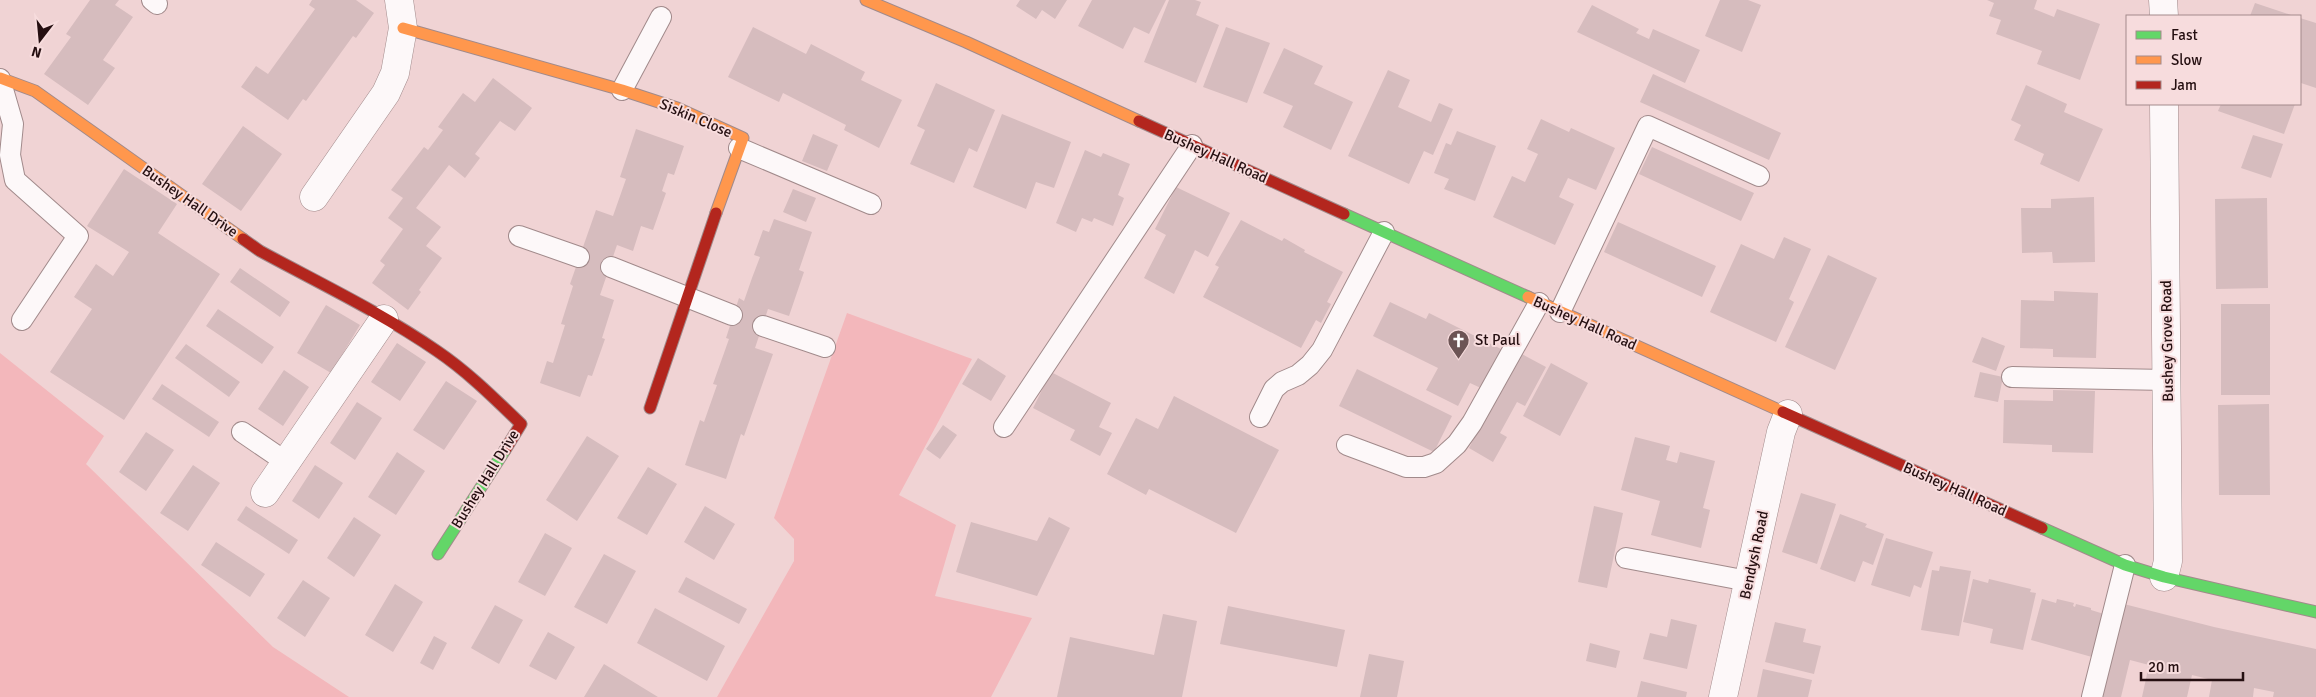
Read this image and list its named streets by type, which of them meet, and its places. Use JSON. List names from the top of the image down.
{
  "streets": {
    "street": [
      "Siskin Close",
      "Bushey Hall Road",
      "Bushey Hall Drive",
      "Bushey Grove Road",
      "Bendysh Road"
    ]
  },
  "crossings": [
    ["Bushey Hall Road", "Bushey Grove Road"],
    ["Bushey Hall Road", "Bendysh Road"]
  ],
  "places": {
    "church": ["St Paul"]
  },
  "legend": ["Fast", "Slow", "Jam"],
  "scale_bar": "20 m",
  "north": "bottom"
}
